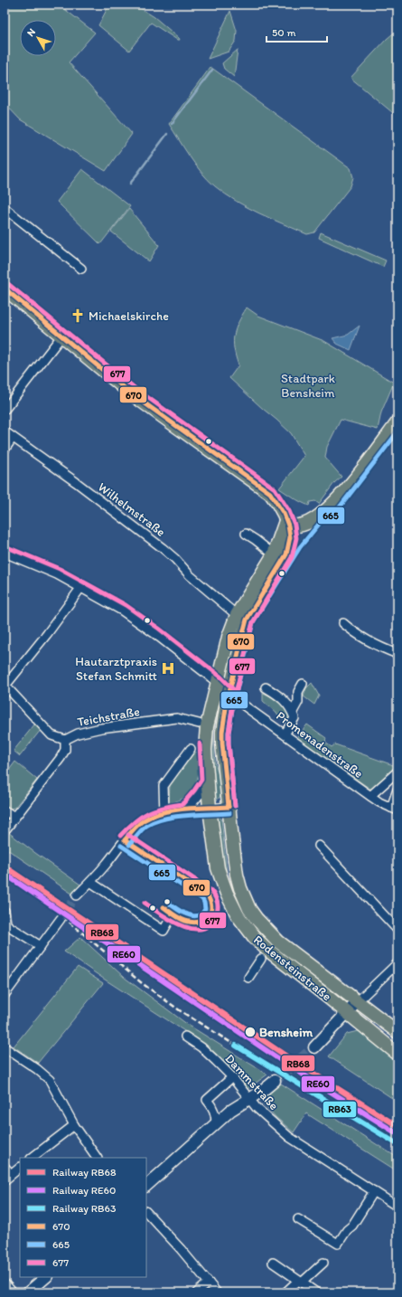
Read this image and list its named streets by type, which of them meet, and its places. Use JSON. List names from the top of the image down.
{
  "streets": {
    "main road": ["Rodensteinstraße"],
    "street": [
      "Wilhelmstraße",
      "Teichstraße",
      "Promenadenstraße",
      "Dammstraße"
    ]
  },
  "crossings": [
    ["Wilhelmstraße", "Rodensteinstraße"],
    ["Promenadenstraße", "Rodensteinstraße"]
  ],
  "parks": ["Stadtpark Bensheim"],
  "places": {
    "church": ["Michaelskirche"],
    "hospital": ["Hautarztpraxis Stefan Schmitt"],
    "other": ["Bensheim"]
  },
  "lines": [
    "transit line 677",
    "transit line 670",
    "transit line 665",
    "rail line RB68",
    "rail line RE60",
    "rail line RB63"
  ],
  "legend": [
    "Railway RB68",
    "Railway RE60",
    "Railway RB63",
    "670",
    "665",
    "677"
  ],
  "scale_bar": "50 m",
  "north": "top left"
}
